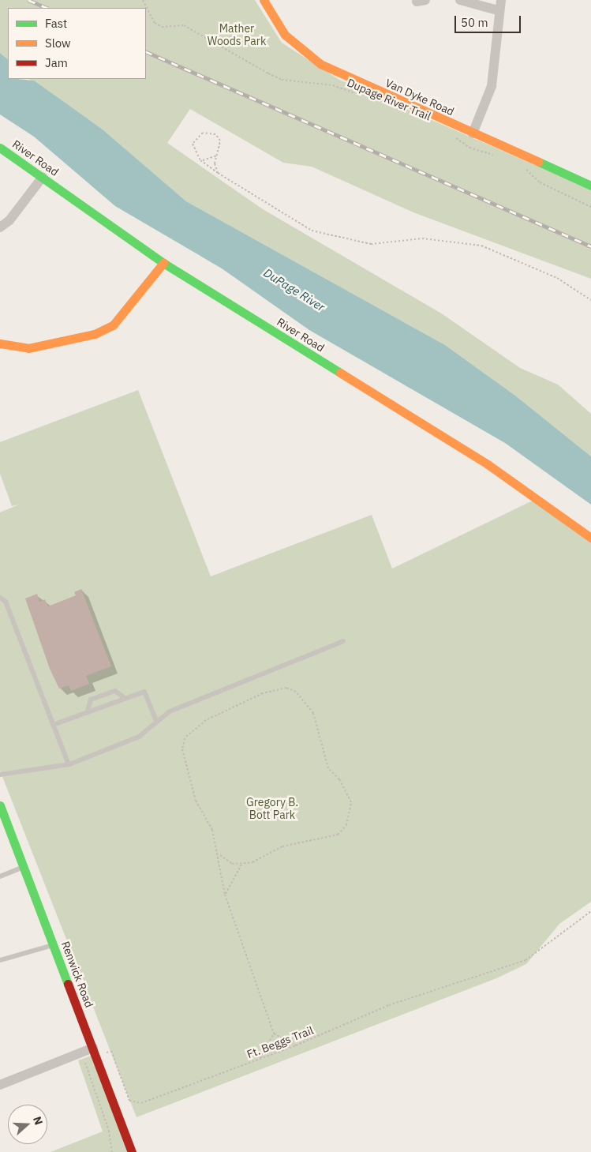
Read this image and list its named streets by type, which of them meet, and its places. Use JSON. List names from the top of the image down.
{
  "streets": {
    "street": ["Van Dyke Road", "River Road", "Renwick Road"],
    "path": ["Dupage River Trail", "Ft. Beggs Trail"]
  },
  "crossings": [
    ["Renwick Road", "Ft. Beggs Trail"]
  ],
  "water": ["DuPage River"],
  "parks": ["Mather Woods Park", "Gregory B. Bott Park"],
  "legend": ["Fast", "Slow", "Jam"],
  "scale_bar": "50 m",
  "north": "right"
}
